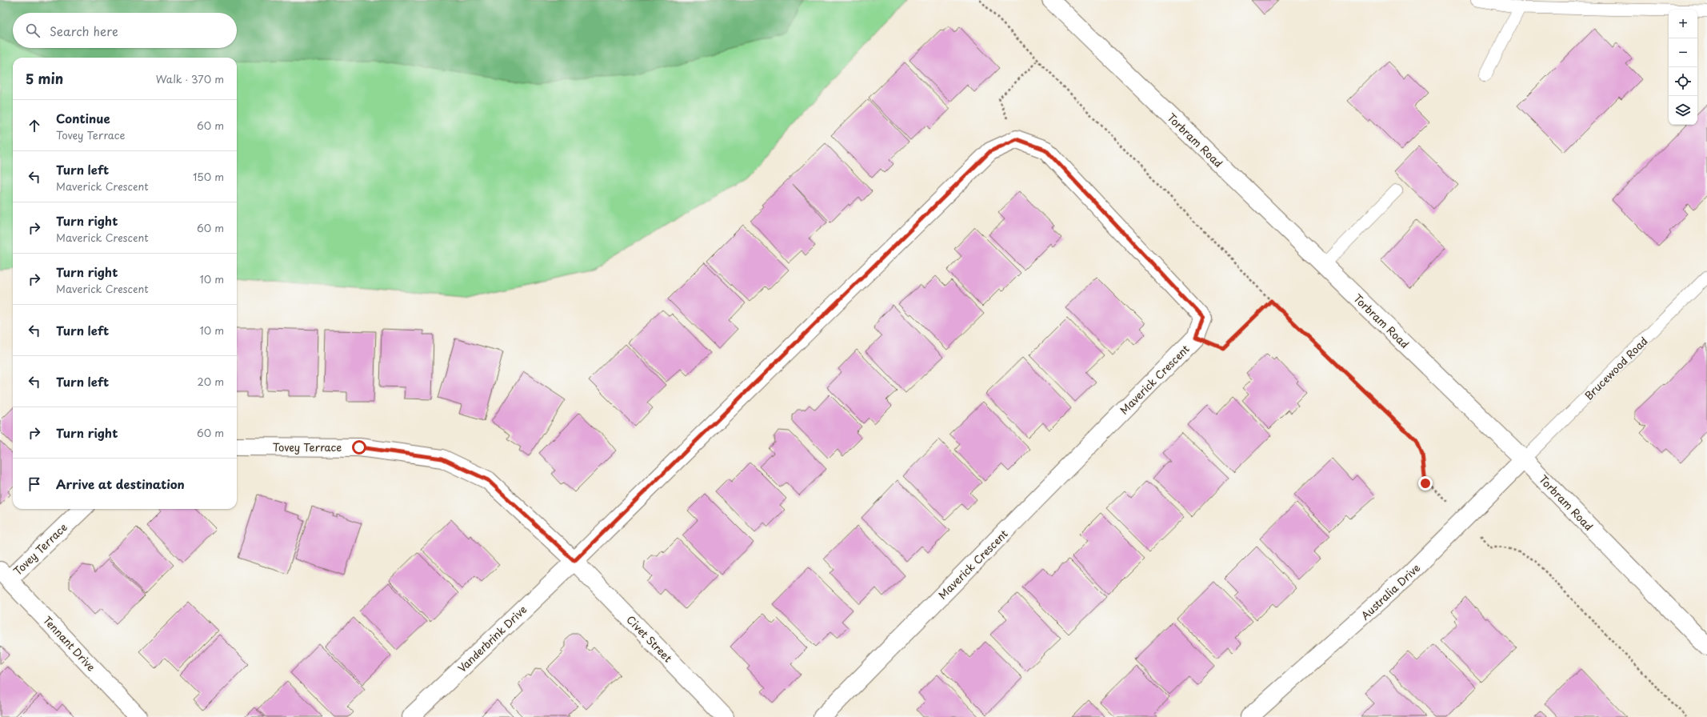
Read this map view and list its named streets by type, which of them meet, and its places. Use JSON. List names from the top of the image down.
{
  "streets": {
    "street": [
      "Torbram Road",
      "Maverick Crescent",
      "Tovey Terrace",
      "Australia Drive",
      "Vanderbrink Drive",
      "Civet Street",
      "Tennant Drive"
    ],
    "lane": ["Brucewood Road"]
  },
  "crossings": [
    ["Torbram Road", "Brucewood Road"],
    ["Torbram Road", "Australia Drive"],
    ["Brucewood Road", "Australia Drive"],
    ["Tovey Terrace", "Vanderbrink Drive"],
    ["Tovey Terrace", "Civet Street"],
    ["Tovey Terrace", "Tennant Drive"],
    ["Vanderbrink Drive", "Civet Street"]
  ],
  "page": {
    "map_buttons": ["+", "−"],
    "search": "Search here",
    "heading": ["5 min", "Walk · 370 m"],
    "list": [
      ["Continue", "Tovey Terrace", "60 m"],
      ["Turn left", "Maverick Crescent", "150 m"],
      ["Turn right", "Maverick Crescent", "60 m"],
      ["Turn right", "Maverick Crescent", "10 m"],
      ["Turn left", "10 m"],
      ["Turn left", "20 m"],
      ["Turn right", "60 m"],
      "Arrive at destination"
    ]
  }
}
